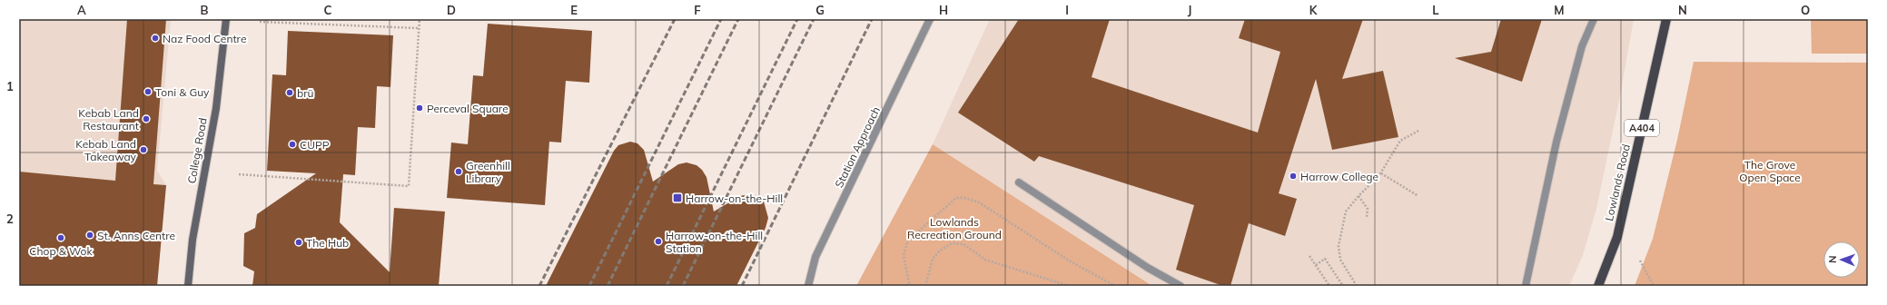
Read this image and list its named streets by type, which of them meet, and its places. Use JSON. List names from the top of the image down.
{
  "streets": {
    "main road": ["A404", "College Road", "Lowlands Road"],
    "street": ["Station Approach"]
  },
  "parks": ["The Grove Open Space", "Lowlands Recreation Ground"],
  "places": {
    "other": [
      "Naz Food Centre",
      "Toni & Guy",
      "brü",
      "Perceval Square",
      "Kebab Land Restaurant",
      "CUPP",
      "Kebab Land Takeaway",
      "Greenhill Library",
      "Harrow College",
      "St. Anns Centre",
      "Chop & Wok",
      "Harrow-on-the-Hill Station",
      "The Hub"
    ],
    "transit": ["Harrow-on-the-Hill"]
  },
  "north": "left",
  "grid": {
    "columns": [
      "A",
      "B",
      "C",
      "D",
      "E",
      "F",
      "G",
      "H",
      "I",
      "J",
      "K",
      "L",
      "M",
      "N",
      "O"
    ],
    "rows": ["1", "2"]
  }
}
